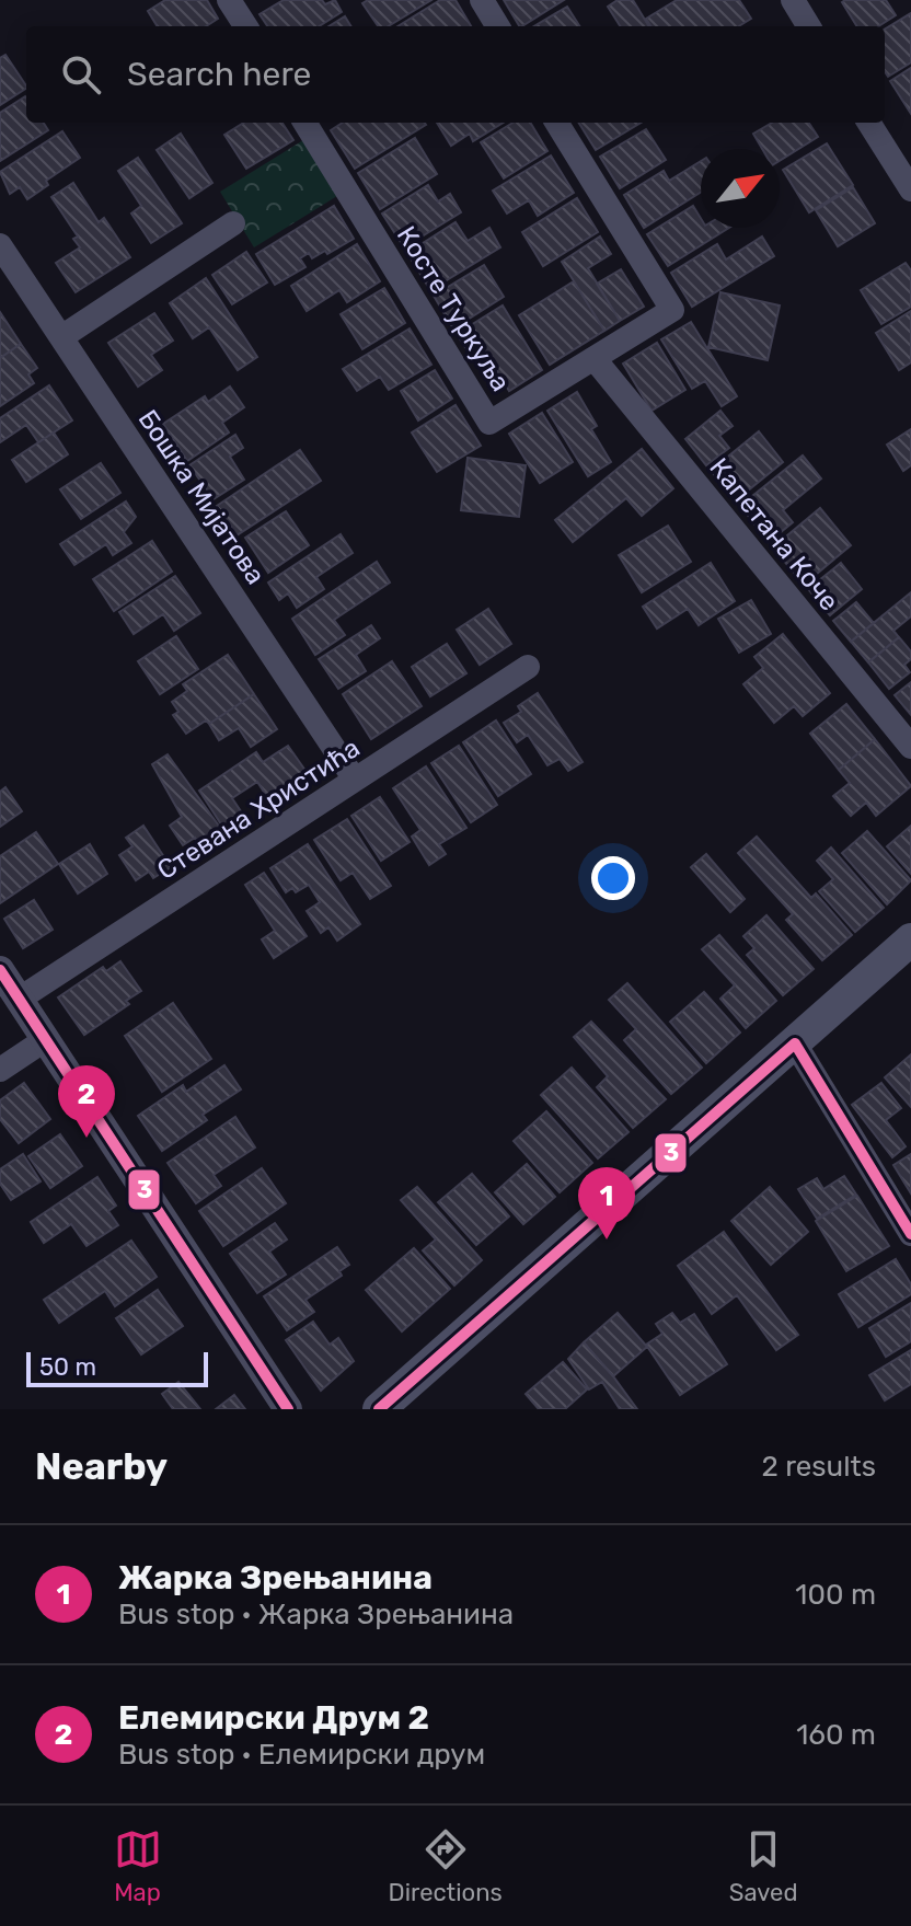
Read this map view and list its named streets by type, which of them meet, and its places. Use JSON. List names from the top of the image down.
{
  "streets": {
    "street": [
      "Косте Туркуља",
      "Бошка Мијатова",
      "Капетана Коче",
      "Стевана Христића"
    ]
  },
  "crossings": [
    ["Косте Туркуља", "Капетана Коче"],
    ["Бошка Мијатова", "Стевана Христића"]
  ],
  "lines": ["transit line 3"],
  "scale_bar": "50 m",
  "north": "top right",
  "page": {
    "search": "Search here",
    "pins": ["2", "1"],
    "scale": "50 m",
    "heading": ["Nearby", "2 results"],
    "list": [
      {
        "mark": "1",
        "name": "Жарка Зрењанина",
        "note": "Bus stop · Жарка Зрењанина",
        "value": "100 m"
      },
      {
        "mark": "2",
        "name": "Елемирски Друм 2",
        "note": "Bus stop · Елемирски друм",
        "value": "160 m"
      }
    ],
    "nav": ["Map", "Directions", "Saved"]
  }
}
